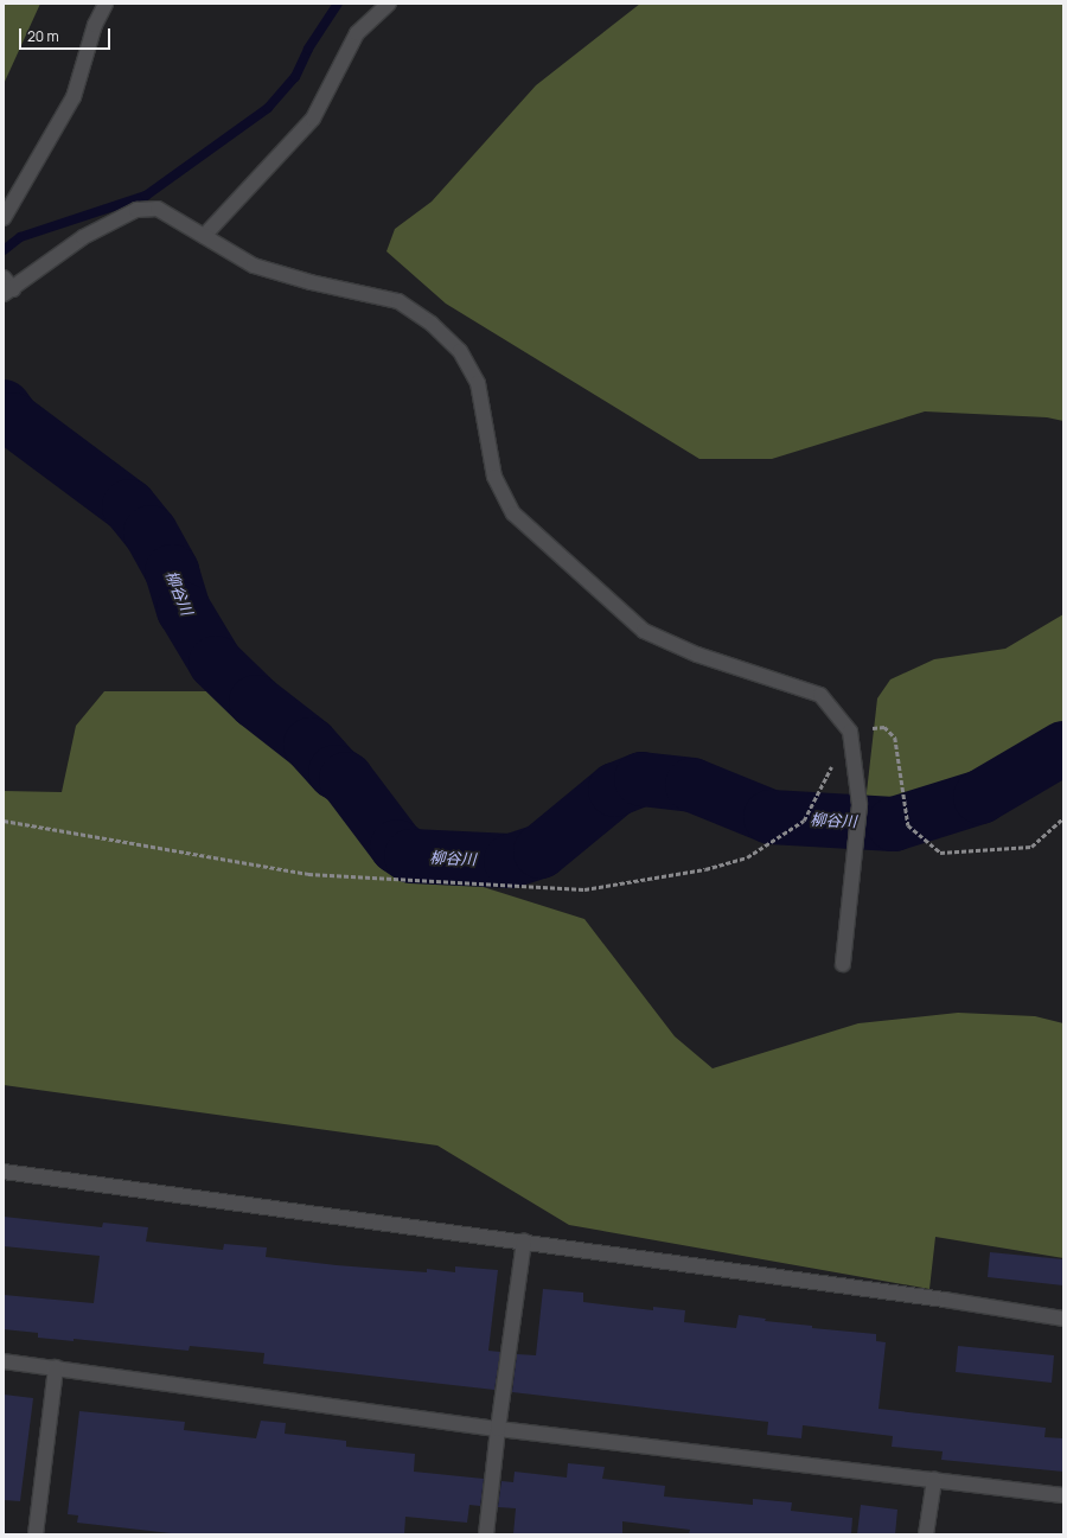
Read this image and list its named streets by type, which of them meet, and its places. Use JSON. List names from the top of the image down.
{
  "water": ["柳谷川"],
  "scale_bar": "20 m"
}
